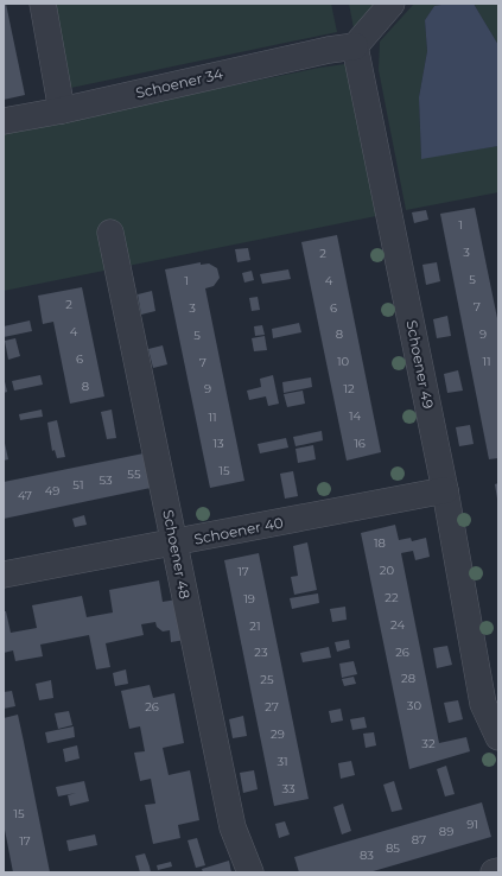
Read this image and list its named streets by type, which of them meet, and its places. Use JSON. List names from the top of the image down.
{
  "streets": {
    "street": [
      "Schoener 34",
      "Schoener 49",
      "Schoener 40",
      "Schoener 48"
    ]
  },
  "crossings": [
    ["Schoener 34", "Schoener 49"],
    ["Schoener 49", "Schoener 40"],
    ["Schoener 40", "Schoener 48"]
  ],
  "house_numbers": [
    "1",
    "3",
    "2",
    "5",
    "1",
    "4",
    "2",
    "7",
    "3",
    "6",
    "4",
    "8",
    "9",
    "5",
    "6",
    "10",
    "11",
    "7",
    "8",
    "9",
    "12",
    "14",
    "11",
    "13",
    "16",
    "15",
    "55",
    "53",
    "51",
    "49",
    "47",
    "18",
    "20",
    "17",
    "22",
    "19",
    "24",
    "21",
    "23",
    "26",
    "28",
    "25",
    "30",
    "26",
    "27",
    "29",
    "32",
    "31",
    "33",
    "15",
    "91",
    "89",
    "87",
    "17",
    "85",
    "83"
  ]
}
